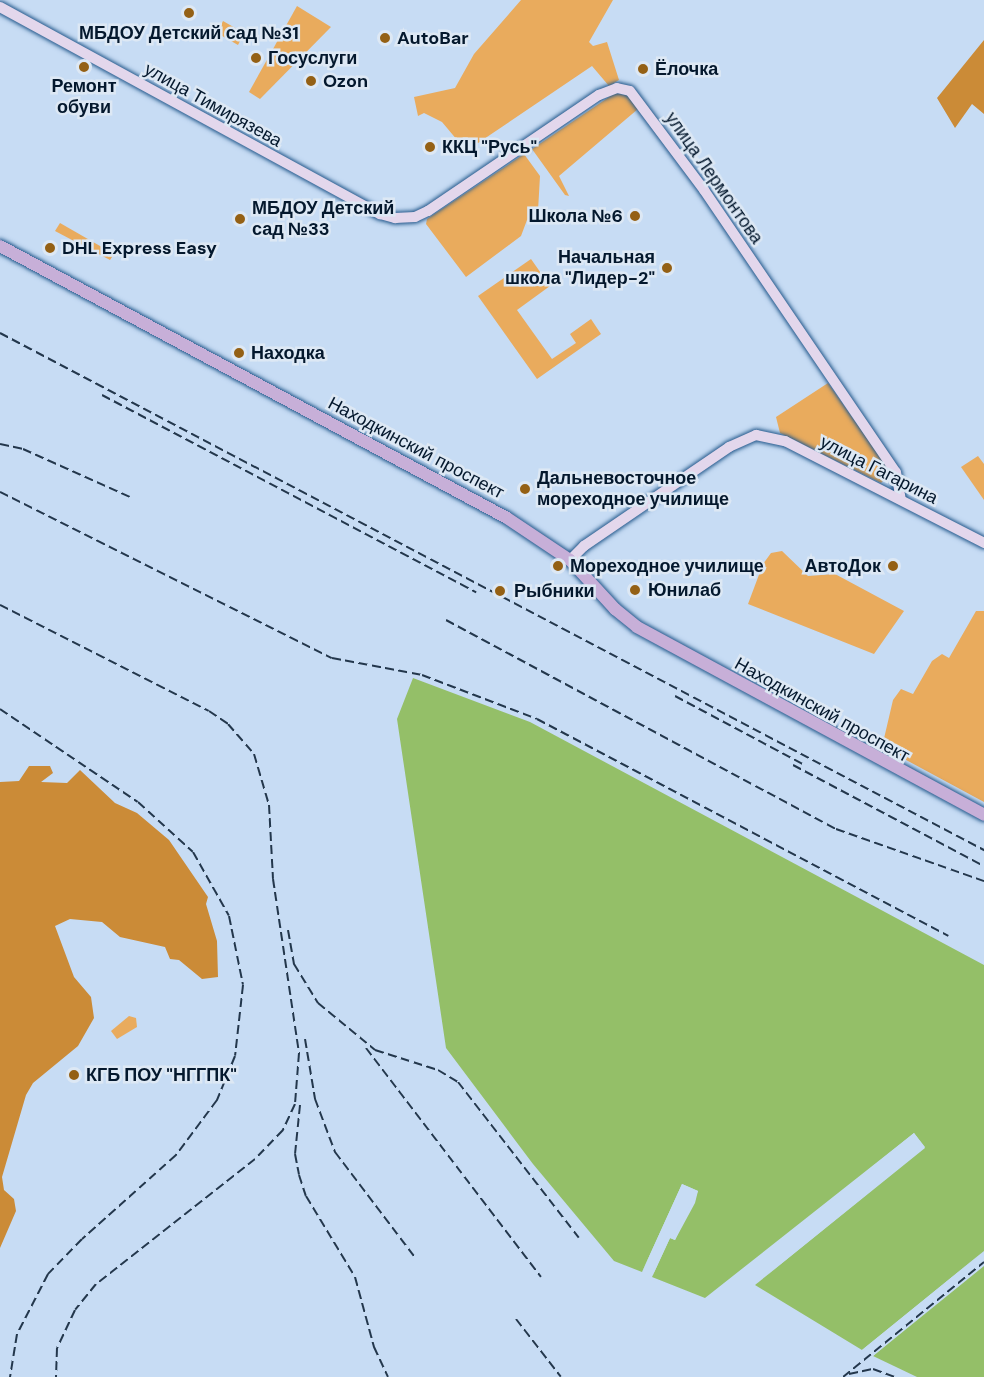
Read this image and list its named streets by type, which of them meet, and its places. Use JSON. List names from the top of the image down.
{
  "streets": {
    "main road": [
      "улица Тимирязева",
      "улица Лермонтова",
      "Находкинский проспект",
      "улица Гагарина"
    ]
  },
  "crossings": [
    ["улица Тимирязева", "улица Лермонтова"],
    ["улица Лермонтова", "улица Гагарина"],
    ["Находкинский проспект", "улица Гагарина"]
  ],
  "places": [
    "МБДОУ Детский сад №31",
    "AutoBar",
    "Госуслуги",
    "Ремонт обуви",
    "Ёлочка",
    "Ozon",
    "ККЦ \"Русь\"",
    "Школа №6",
    "МБДОУ Детский сад №33",
    "DHL Express Easy",
    "Начальная школа \"Лидер-2\"",
    "Находка",
    "Дальневосточное мореходное училище",
    "Мореходное училище",
    "АвтоДок",
    "Юнилаб",
    "Рыбники",
    "КГБ ПОУ \"НГГПК\""
  ]
}
